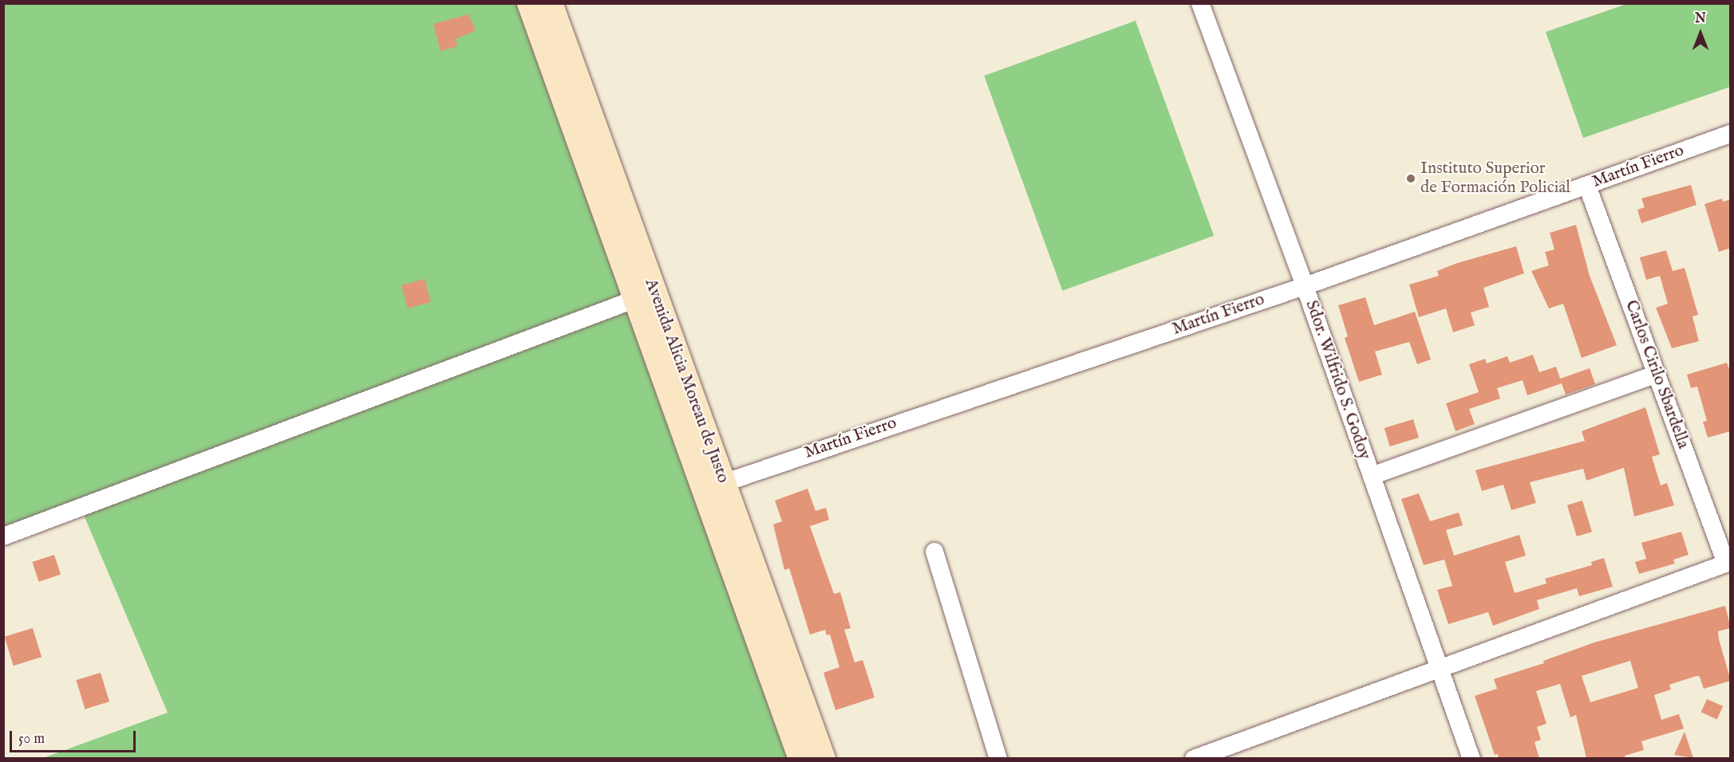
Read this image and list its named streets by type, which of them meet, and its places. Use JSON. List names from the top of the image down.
{
  "streets": {
    "main road": ["Avenida Alicia Moreau de Justo"],
    "street": ["Martín Fierro", "Carlos Cirilo Sbardella", "Sdor. Wilfrido S. Godoy"]
  },
  "crossings": [
    ["Martín Fierro", "Carlos Cirilo Sbardella"],
    ["Martín Fierro", "Sdor. Wilfrido S. Godoy"],
    ["Martín Fierro", "Avenida Alicia Moreau de Justo"]
  ],
  "places": ["Instituto Superior de Formación Policial"],
  "scale_bar": "50 m",
  "north": "top"
}
